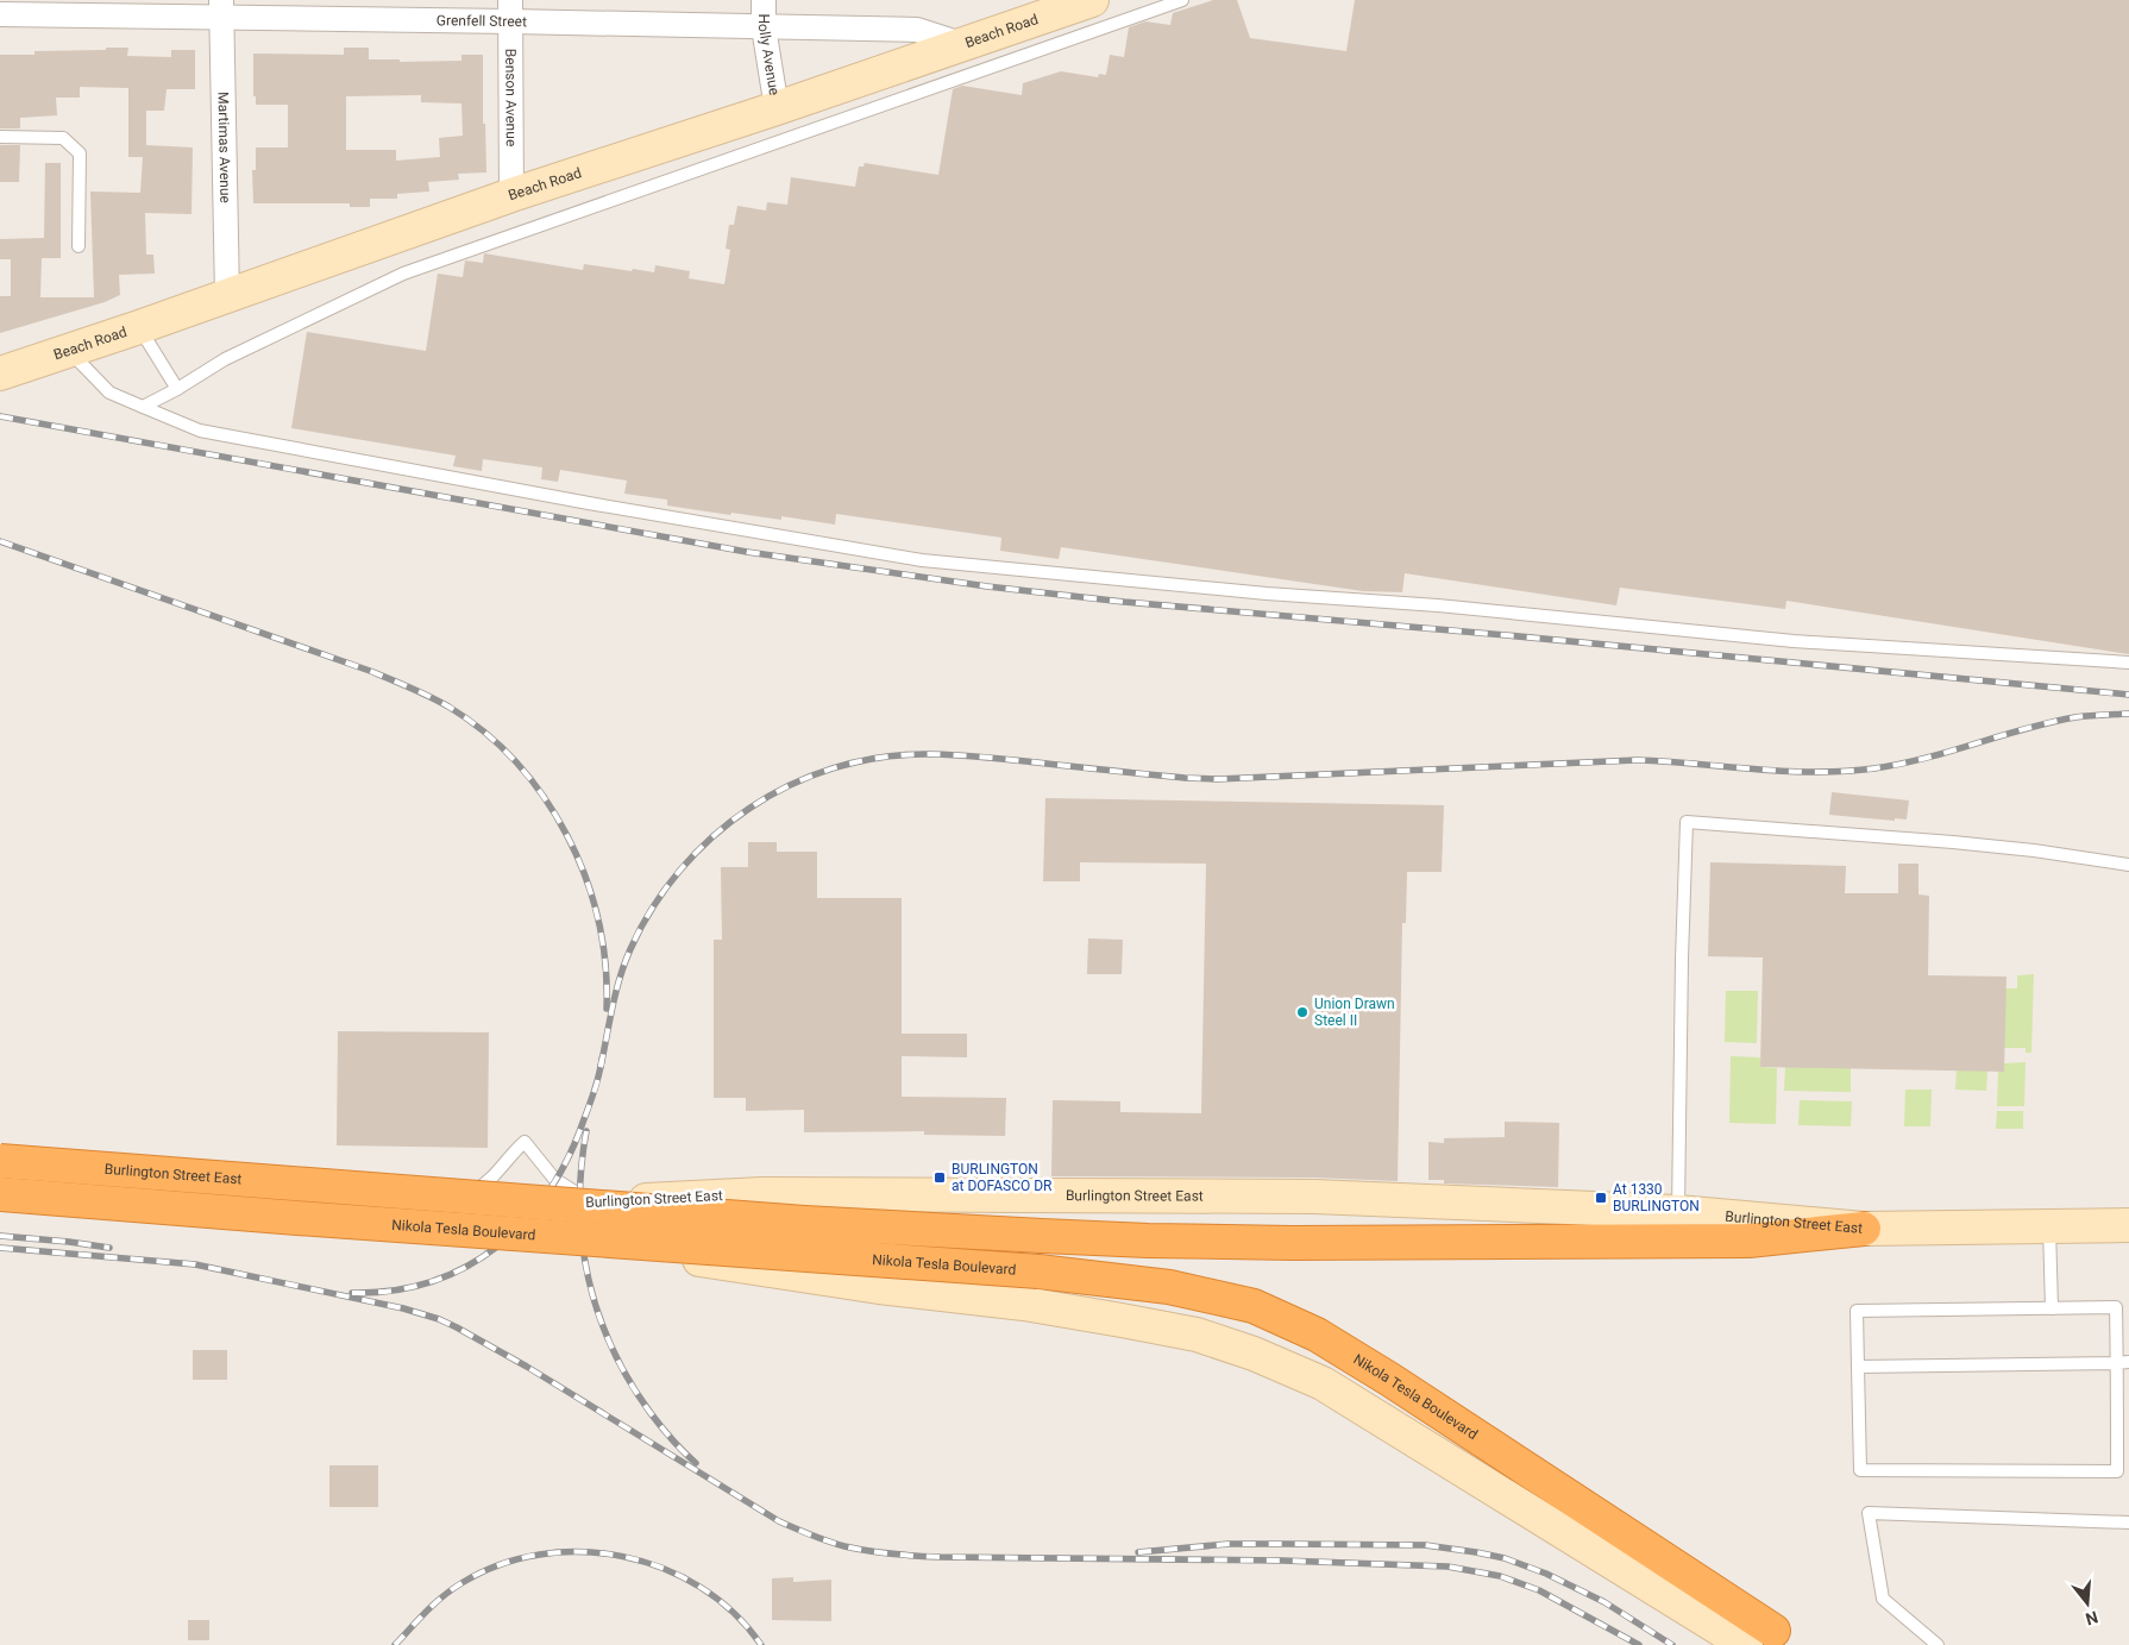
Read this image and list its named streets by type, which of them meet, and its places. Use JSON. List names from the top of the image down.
{
  "streets": {
    "highway": ["Nikola Tesla Boulevard"],
    "main road": ["Beach Road", "Burlington Street East"],
    "street": [
      "Grenfell Street",
      "Holly Avenue",
      "Benson Avenue",
      "Martimas Avenue"
    ]
  },
  "crossings": [
    ["Grenfell Street", "Beach Road"],
    ["Grenfell Street", "Holly Avenue"],
    ["Grenfell Street", "Benson Avenue"],
    ["Grenfell Street", "Martimas Avenue"],
    ["Beach Road", "Holly Avenue"],
    ["Beach Road", "Benson Avenue"],
    ["Beach Road", "Martimas Avenue"],
    ["Burlington Street East", "Nikola Tesla Boulevard"]
  ],
  "places": {
    "other": ["Union Drawn Steel II"],
    "transit": ["BURLINGTON at DOFASCO DR", "At 1330 BURLINGTON"]
  },
  "north": "bottom"
}
